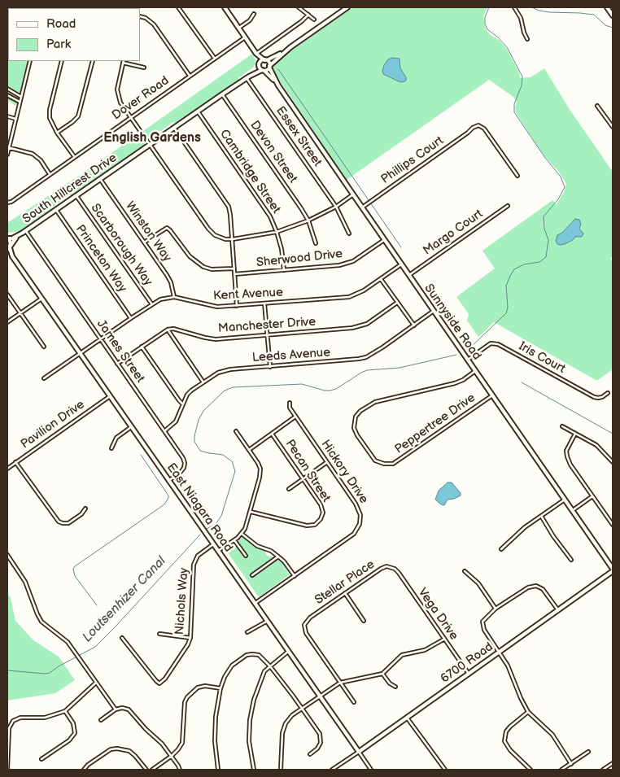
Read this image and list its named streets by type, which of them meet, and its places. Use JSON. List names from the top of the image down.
{
  "streets": {
    "street": [
      "Dover Road",
      "Essex Street",
      "Devon Street",
      "Phillips Court",
      "Cambridge Street",
      "South Hillcrest Drive",
      "Winston Way",
      "Margo Court",
      "Scarborough Way",
      "Princeton Way",
      "Sherwood Drive",
      "Kent Avenue",
      "Sunnyside Road",
      "Manchester Drive",
      "James Street",
      "Leeds Avenue",
      "Iris Court",
      "Peppertree Drive",
      "Pavilion Drive",
      "Pecan Street",
      "Hickory Drive",
      "East Niagara Road",
      "Stellar Place",
      "Nichols Way",
      "Vega Drive",
      "6700 Road"
    ]
  },
  "crossings": [
    ["Essex Street", "South Hillcrest Drive"],
    ["Devon Street", "South Hillcrest Drive"],
    ["Phillips Court", "Sunnyside Road"],
    ["Cambridge Street", "South Hillcrest Drive"],
    ["Cambridge Street", "Sherwood Drive"],
    ["South Hillcrest Drive", "Winston Way"],
    ["South Hillcrest Drive", "Scarborough Way"],
    ["South Hillcrest Drive", "Princeton Way"],
    ["South Hillcrest Drive", "James Street"],
    ["South Hillcrest Drive", "East Niagara Road"],
    ["Winston Way", "Kent Avenue"],
    ["Margo Court", "Sunnyside Road"],
    ["Scarborough Way", "Kent Avenue"],
    ["Princeton Way", "Kent Avenue"],
    ["Sherwood Drive", "Sunnyside Road"],
    ["Kent Avenue", "Sunnyside Road"],
    ["Kent Avenue", "James Street"],
    ["Kent Avenue", "East Niagara Road"],
    ["Sunnyside Road", "Leeds Avenue"],
    ["Sunnyside Road", "Iris Court"],
    ["Sunnyside Road", "Peppertree Drive"],
    ["Sunnyside Road", "6700 Road"],
    ["James Street", "Leeds Avenue"],
    ["James Street", "East Niagara Road"],
    ["Pavilion Drive", "East Niagara Road"],
    ["Hickory Drive", "East Niagara Road"],
    ["East Niagara Road", "Nichols Way"],
    ["East Niagara Road", "6700 Road"],
    ["Stellar Place", "Vega Drive"],
    ["Vega Drive", "6700 Road"]
  ],
  "districts": ["English Gardens"],
  "water": ["Loutsenhizer Canal"],
  "legend": ["Road", "Park"]
}
